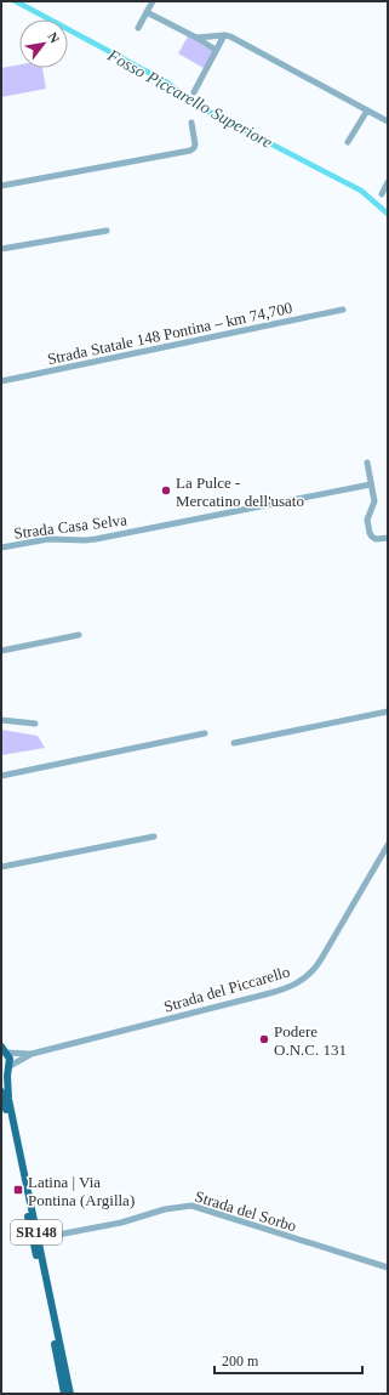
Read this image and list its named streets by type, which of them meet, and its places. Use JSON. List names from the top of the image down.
{
  "streets": {
    "main road": ["SR148"],
    "street": [
      "Strada Statale 148 Pontina – km 74,700",
      "Strada Casa Selva",
      "Strada del Piccarello",
      "Strada del Sorbo"
    ]
  },
  "crossings": [
    ["Strada del Piccarello", "SR148"],
    ["Strada del Sorbo", "SR148"]
  ],
  "water": ["Fosso Piccarello Superiore"],
  "places": {
    "other": ["La Pulce - Mercatino dell'usato", "Podere O.N.C. 131"],
    "transit": ["Latina | Via Pontina (Argilla)"]
  },
  "scale_bar": "200 m",
  "north": "top right"
}
